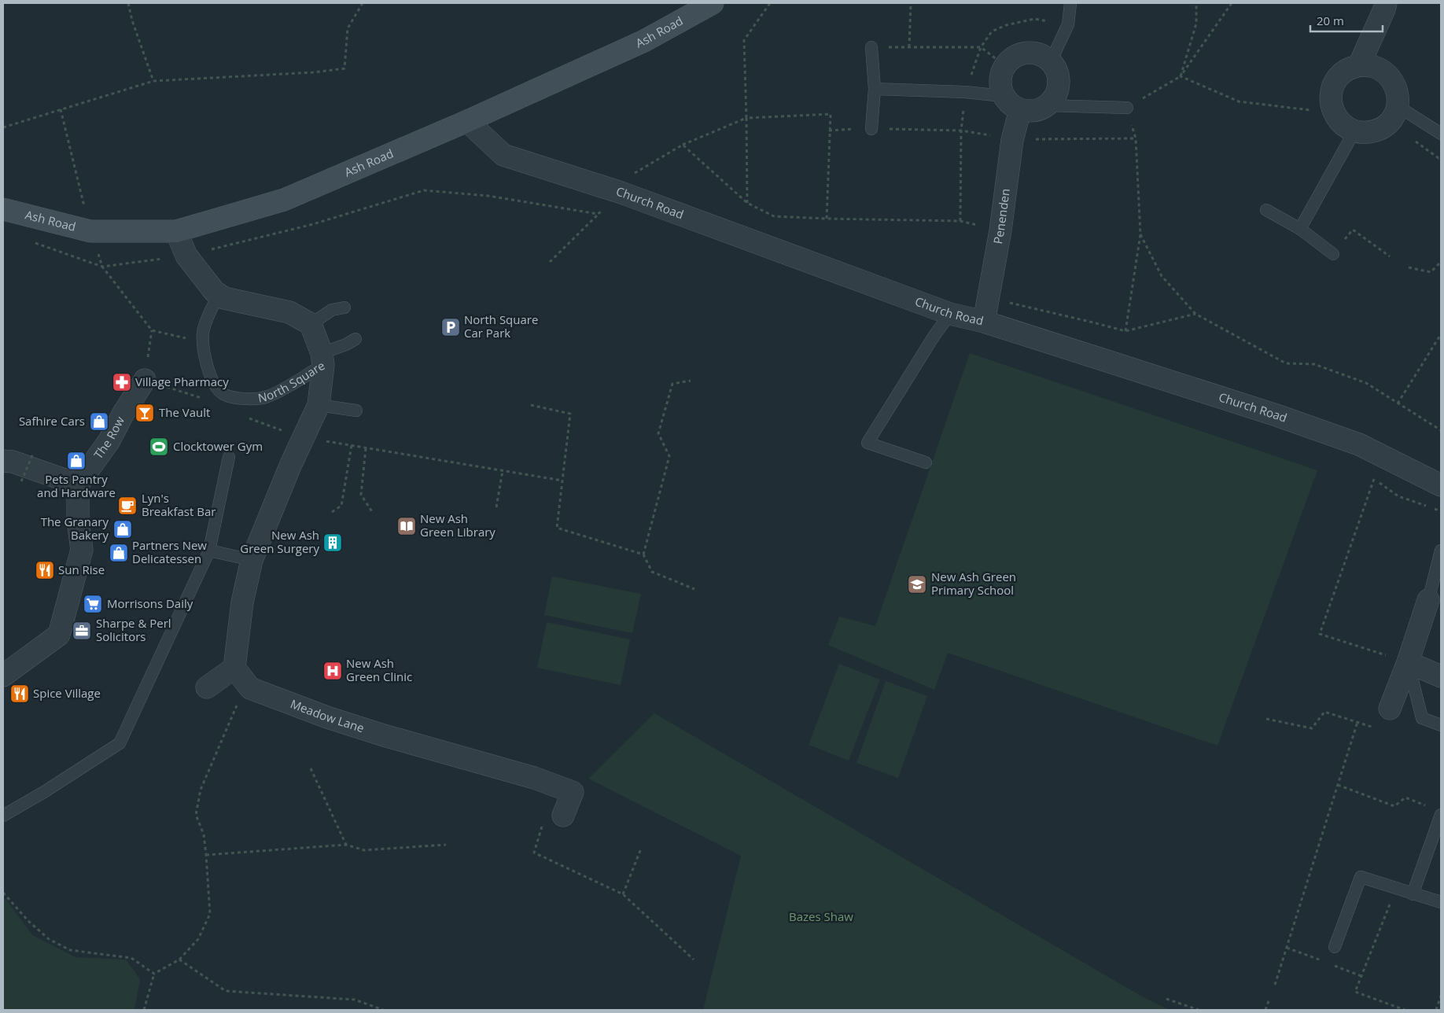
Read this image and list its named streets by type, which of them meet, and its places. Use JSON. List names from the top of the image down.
{
  "streets": {
    "street": [
      "Ash Road",
      "Church Road",
      "Penenden",
      "North Square",
      "The Row",
      "Meadow Lane"
    ]
  },
  "crossings": [
    ["Ash Road", "Church Road"],
    ["Church Road", "Penenden"]
  ],
  "parks": ["Bazes Shaw"],
  "places": {
    "parking": ["North Square Car Park"],
    "pharmacy": ["Village Pharmacy"],
    "bar": ["The Vault"],
    "shop": [
      "Safhire Cars",
      "Pets Pantry and Hardware",
      "The Granary Bakery",
      "Partners New Delicatessen"
    ],
    "sports": ["Clocktower Gym"],
    "cafe": ["Lyn's Breakfast Bar"],
    "library": ["New Ash Green Library"],
    "building": ["New Ash Green Surgery"],
    "restaurant": ["Sun Rise", "Spice Village"],
    "school or university": ["New Ash Green Primary School"],
    "supermarket": ["Morrisons Daily"],
    "office": ["Sharpe & Perl Solicitors"],
    "hospital": ["New Ash Green Clinic"]
  },
  "scale_bar": "20 m"
}
